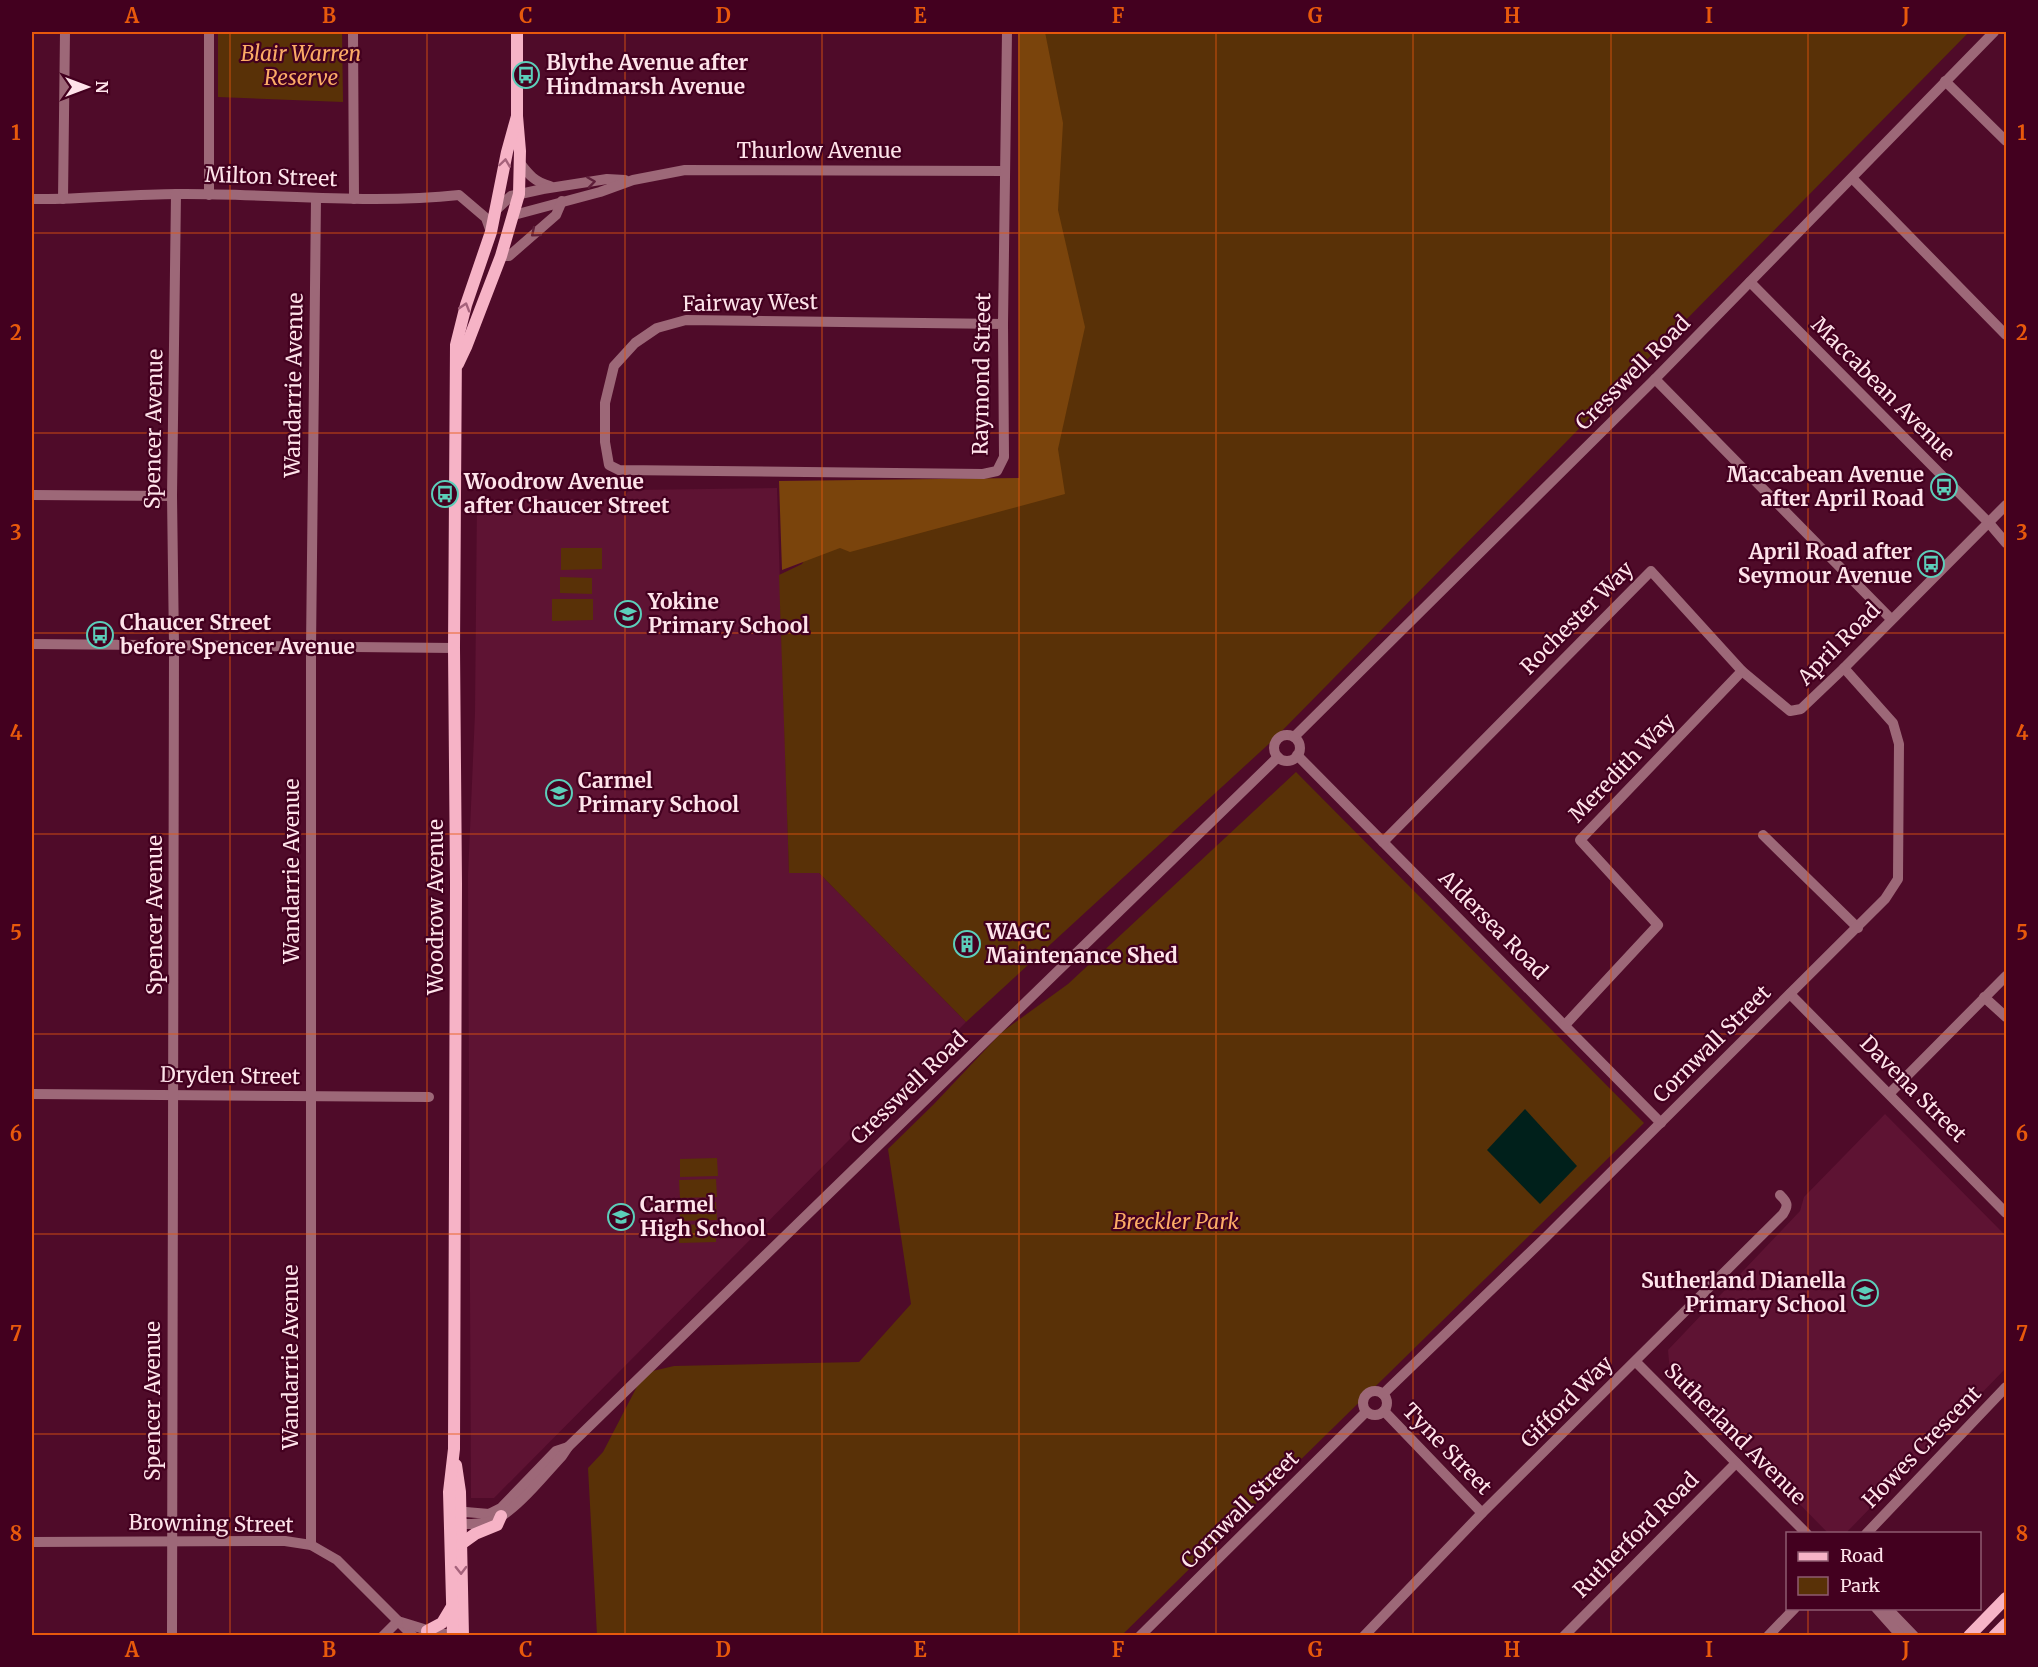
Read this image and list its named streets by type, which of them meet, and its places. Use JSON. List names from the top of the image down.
{
  "streets": {
    "main road": ["Woodrow Avenue"],
    "street": [
      "Thurlow Avenue",
      "Milton Street",
      "Fairway West",
      "Cresswell Road",
      "Raymond Street",
      "Wandarrie Avenue",
      "Maccabean Avenue",
      "Spencer Avenue",
      "Rochester Way",
      "April Road",
      "Meredith Way",
      "Aldersea Road",
      "Cornwall Street",
      "Dryden Street",
      "Davena Street",
      "Gifford Way",
      "Sutherland Avenue",
      "Howes Crescent",
      "Tyne Street",
      "Browning Street",
      "Rutherford Road"
    ]
  },
  "crossings": [
    ["Thurlow Avenue", "Raymond Street"],
    ["Thurlow Avenue", "Woodrow Avenue"],
    ["Milton Street", "Wandarrie Avenue"],
    ["Milton Street", "Spencer Avenue"],
    ["Milton Street", "Woodrow Avenue"],
    ["Fairway West", "Raymond Street"],
    ["Cresswell Road", "Maccabean Avenue"],
    ["Cresswell Road", "Woodrow Avenue"],
    ["Cresswell Road", "Aldersea Road"],
    ["Wandarrie Avenue", "Dryden Street"],
    ["Wandarrie Avenue", "Browning Street"],
    ["Maccabean Avenue", "April Road"],
    ["Spencer Avenue", "Dryden Street"],
    ["Spencer Avenue", "Browning Street"],
    ["Rochester Way", "April Road"],
    ["Rochester Way", "Meredith Way"],
    ["Rochester Way", "Aldersea Road"],
    ["April Road", "Cornwall Street"],
    ["Meredith Way", "Aldersea Road"],
    ["Woodrow Avenue", "Browning Street"],
    ["Aldersea Road", "Cornwall Street"],
    ["Cornwall Street", "Davena Street"],
    ["Cornwall Street", "Tyne Street"],
    ["Gifford Way", "Sutherland Avenue"],
    ["Gifford Way", "Tyne Street"],
    ["Sutherland Avenue", "Rutherford Road"]
  ],
  "parks": ["Blair Warren Reserve", "Breckler Park"],
  "places": {
    "bus stop": [
      "Blythe Avenue after Hindmarsh Avenue",
      "Maccabean Avenue after April Road",
      "Woodrow Avenue after Chaucer Street",
      "April Road after Seymour Avenue",
      "Chaucer Street before Spencer Avenue"
    ],
    "school or university": [
      "Yokine Primary School",
      "Carmel Primary School",
      "Carmel High School",
      "Sutherland Dianella Primary School"
    ],
    "building": ["WAGC Maintenance Shed"]
  },
  "legend": ["Road", "Park"],
  "north": "right",
  "grid": {
    "columns": [
      "A",
      "B",
      "C",
      "D",
      "E",
      "F",
      "G",
      "H",
      "I",
      "J"
    ],
    "rows": [
      "1",
      "2",
      "3",
      "4",
      "5",
      "6",
      "7",
      "8"
    ]
  }
}
